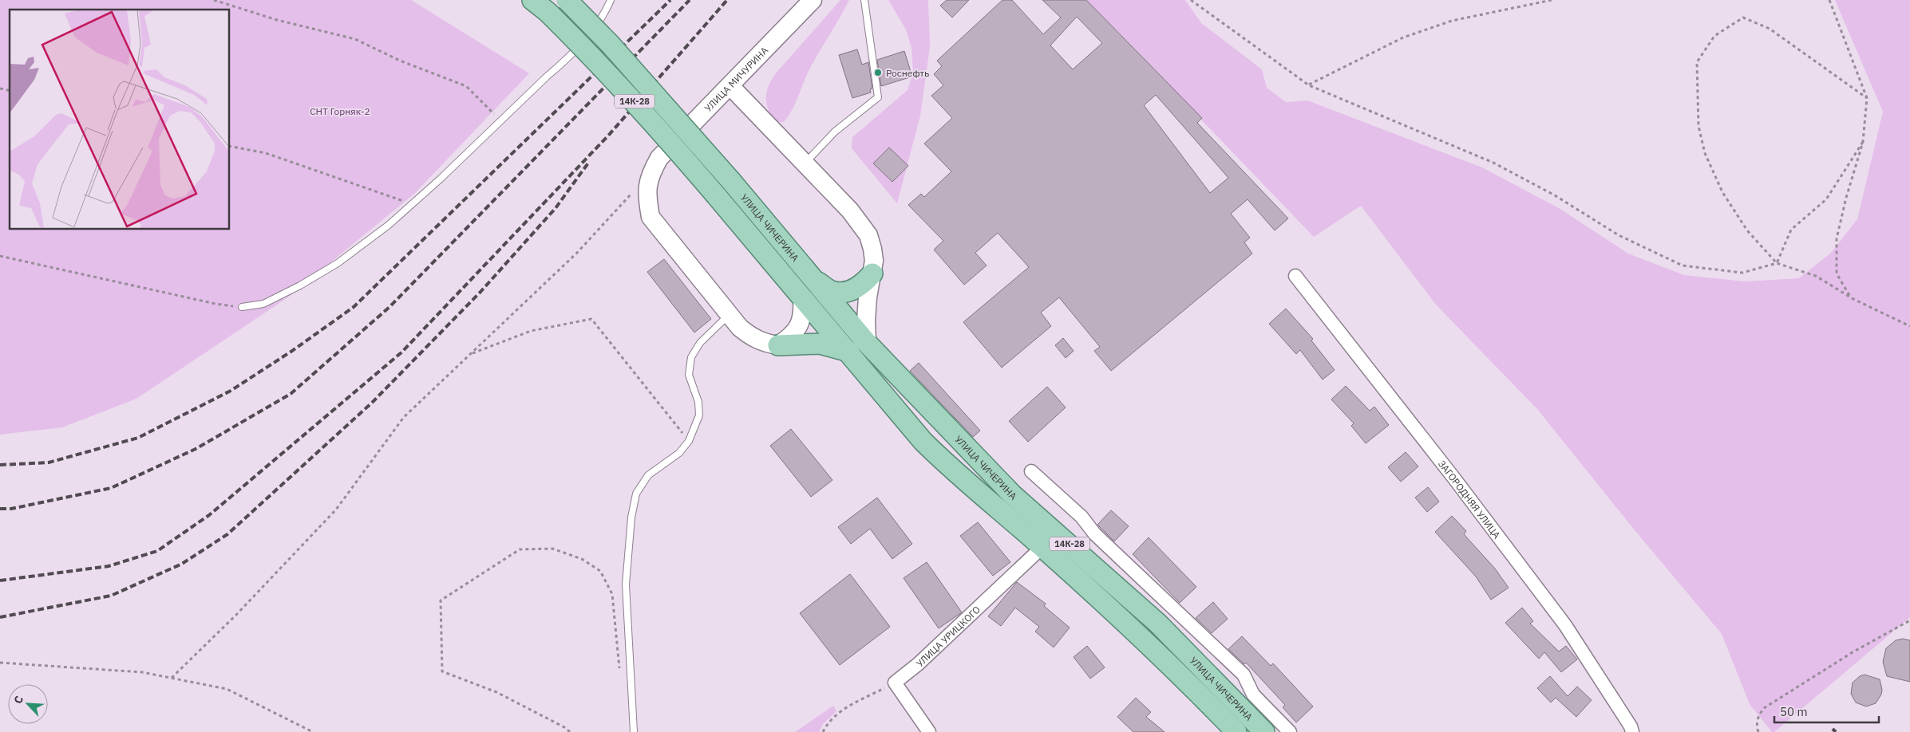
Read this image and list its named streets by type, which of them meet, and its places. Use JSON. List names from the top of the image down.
{
  "streets": {
    "main road": ["УЛИЦА МИЧУРИНА", "14К-28", "УЛИЦА ЧИЧЕРИНА"],
    "street": ["ЗАГОРОДНЯЯ УЛИЦА", "УЛИЦА УРИЦКОГО"]
  },
  "crossings": [
    ["УЛИЦА ЧИЧЕРИНА", "УЛИЦА УРИЦКОГО"]
  ],
  "parks": ["СНТ Горняк-2"],
  "places": ["Роснефть"],
  "scale_bar": "50 m",
  "north": "top left"
}
